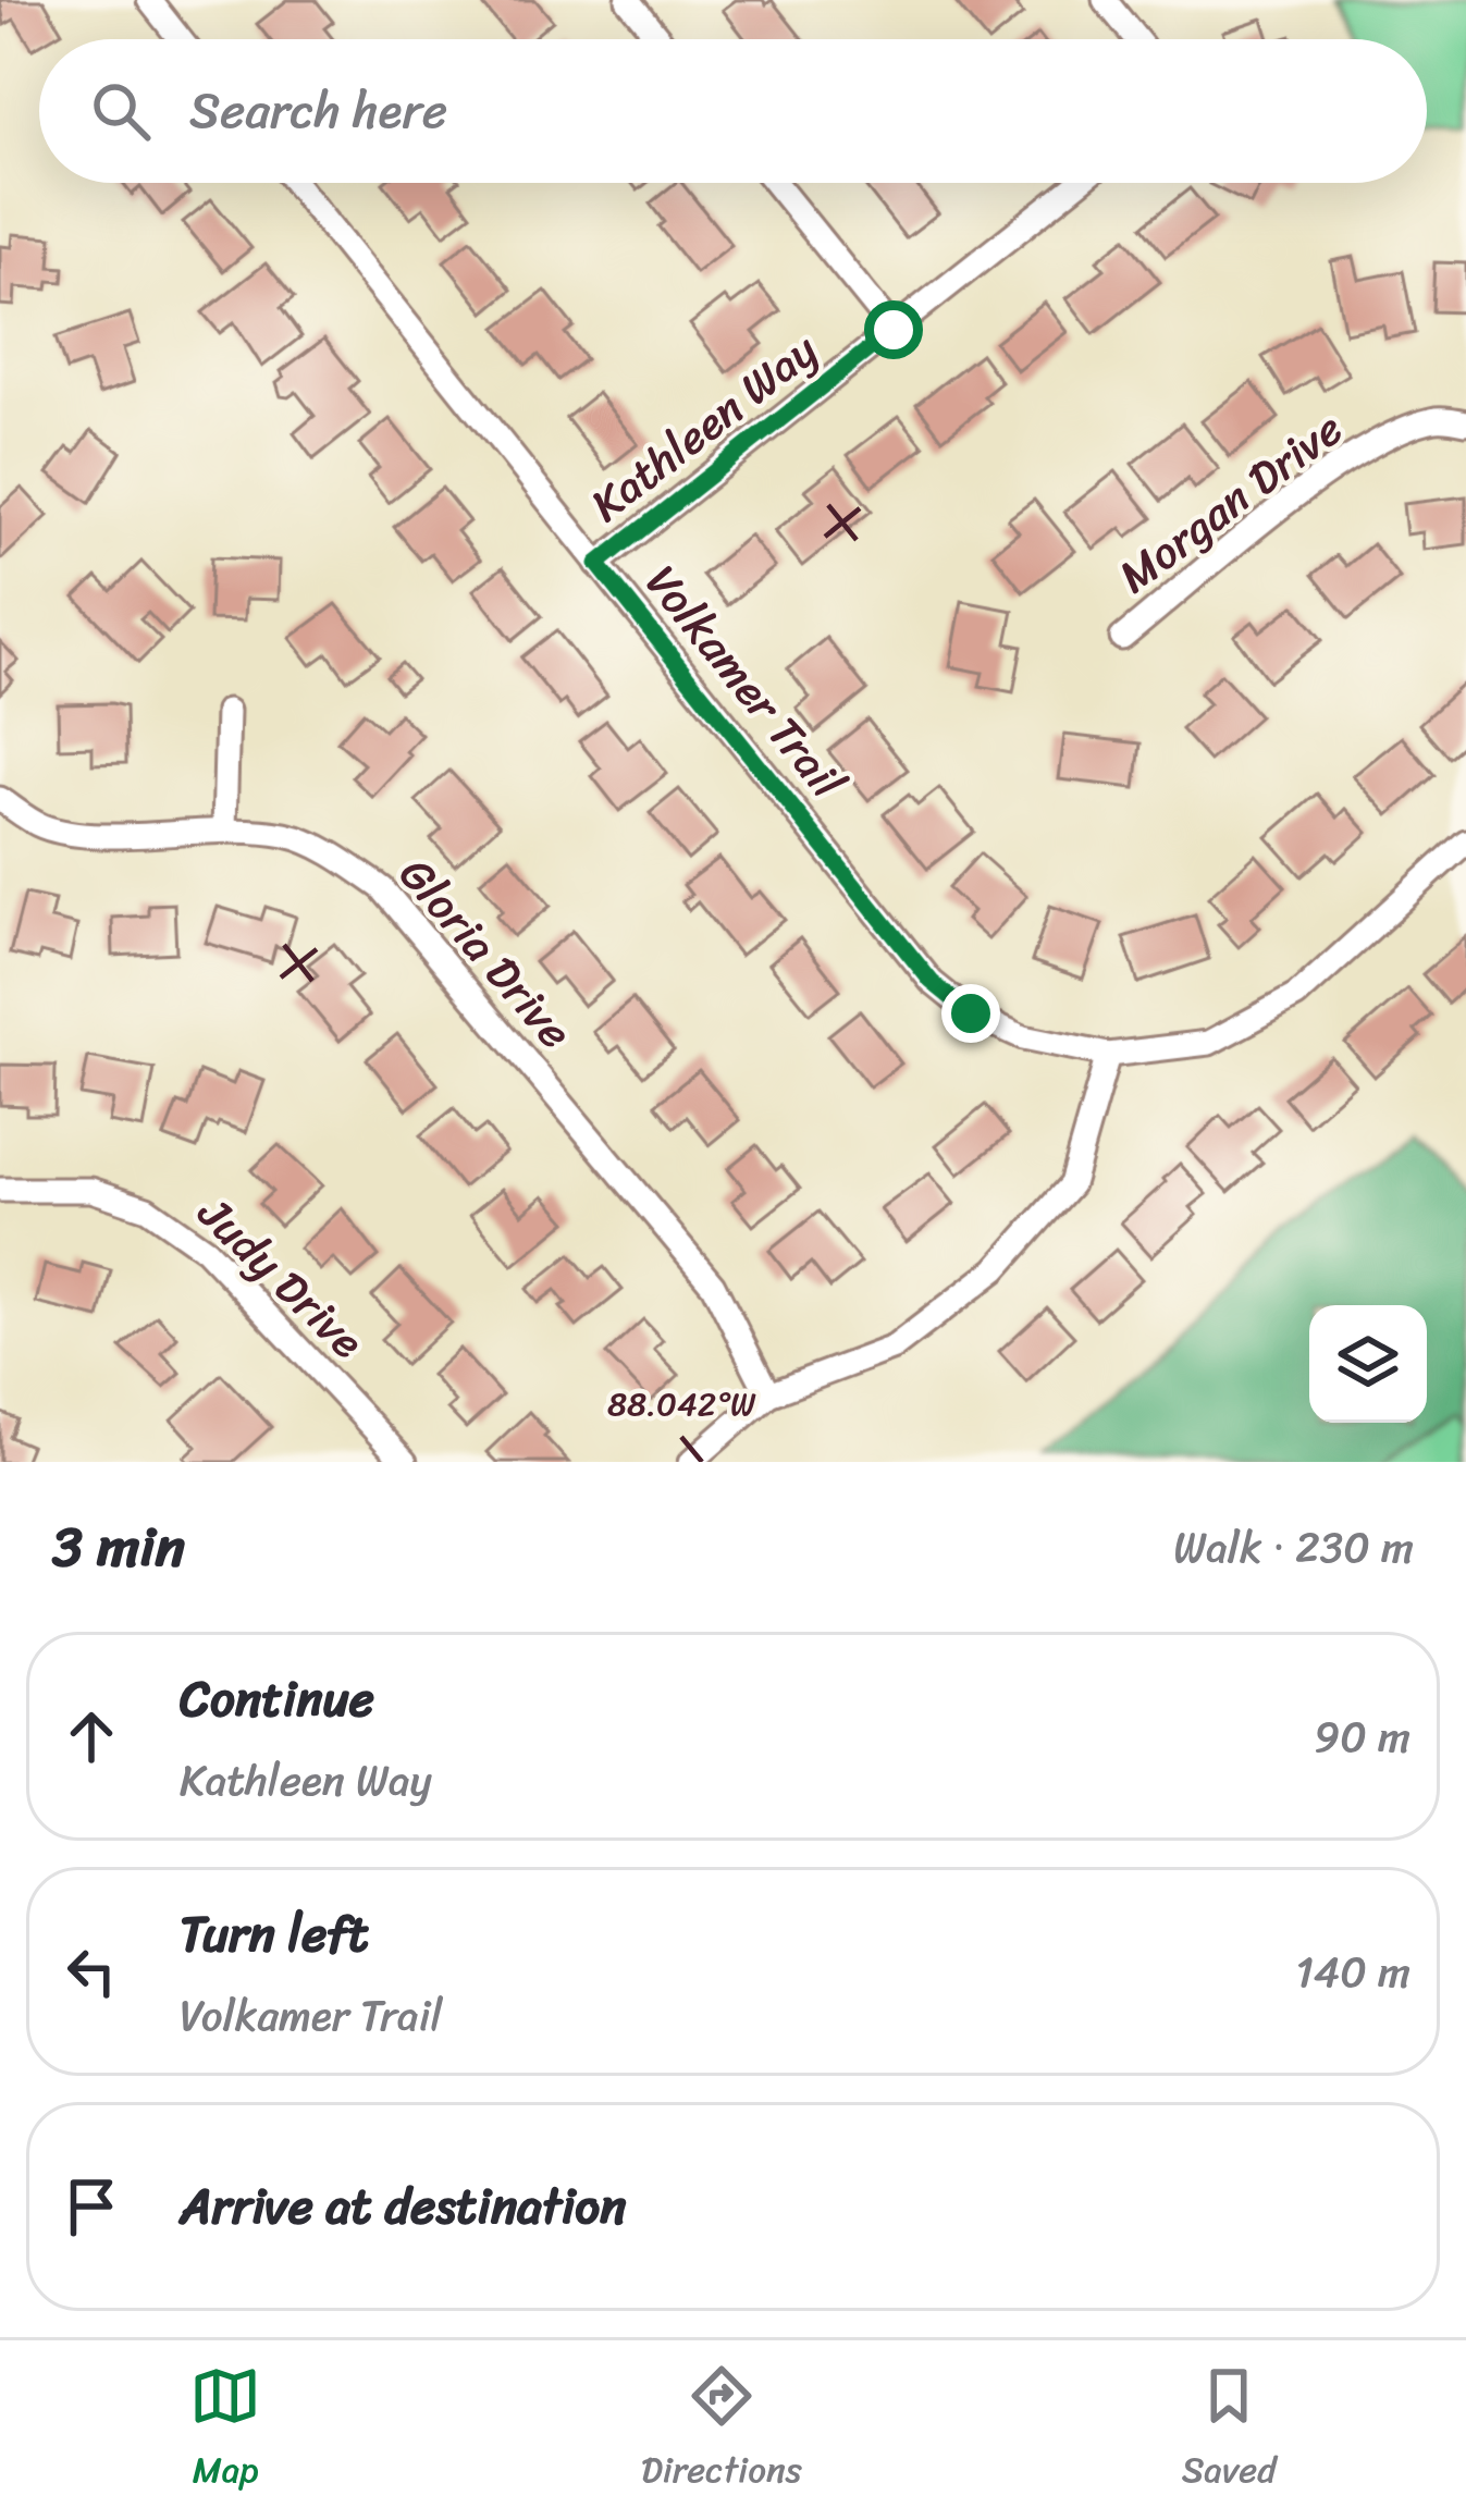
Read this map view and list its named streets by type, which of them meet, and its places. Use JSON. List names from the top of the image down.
{
  "streets": {
    "street": [
      "Kathleen Way",
      "Morgan Drive",
      "Volkamer Trail",
      "Gloria Drive",
      "Judy Drive"
    ]
  },
  "crossings": [
    ["Kathleen Way", "Volkamer Trail"]
  ],
  "page": {
    "search": "Search here",
    "heading": ["3 min", "Walk · 230 m"],
    "list": [
      ["Continue", "Kathleen Way", "90 m"],
      ["Turn left", "Volkamer Trail", "140 m"],
      "Arrive at destination"
    ],
    "nav": ["Map", "Directions", "Saved"]
  },
  "coordinates": ["88.042°W"]
}
